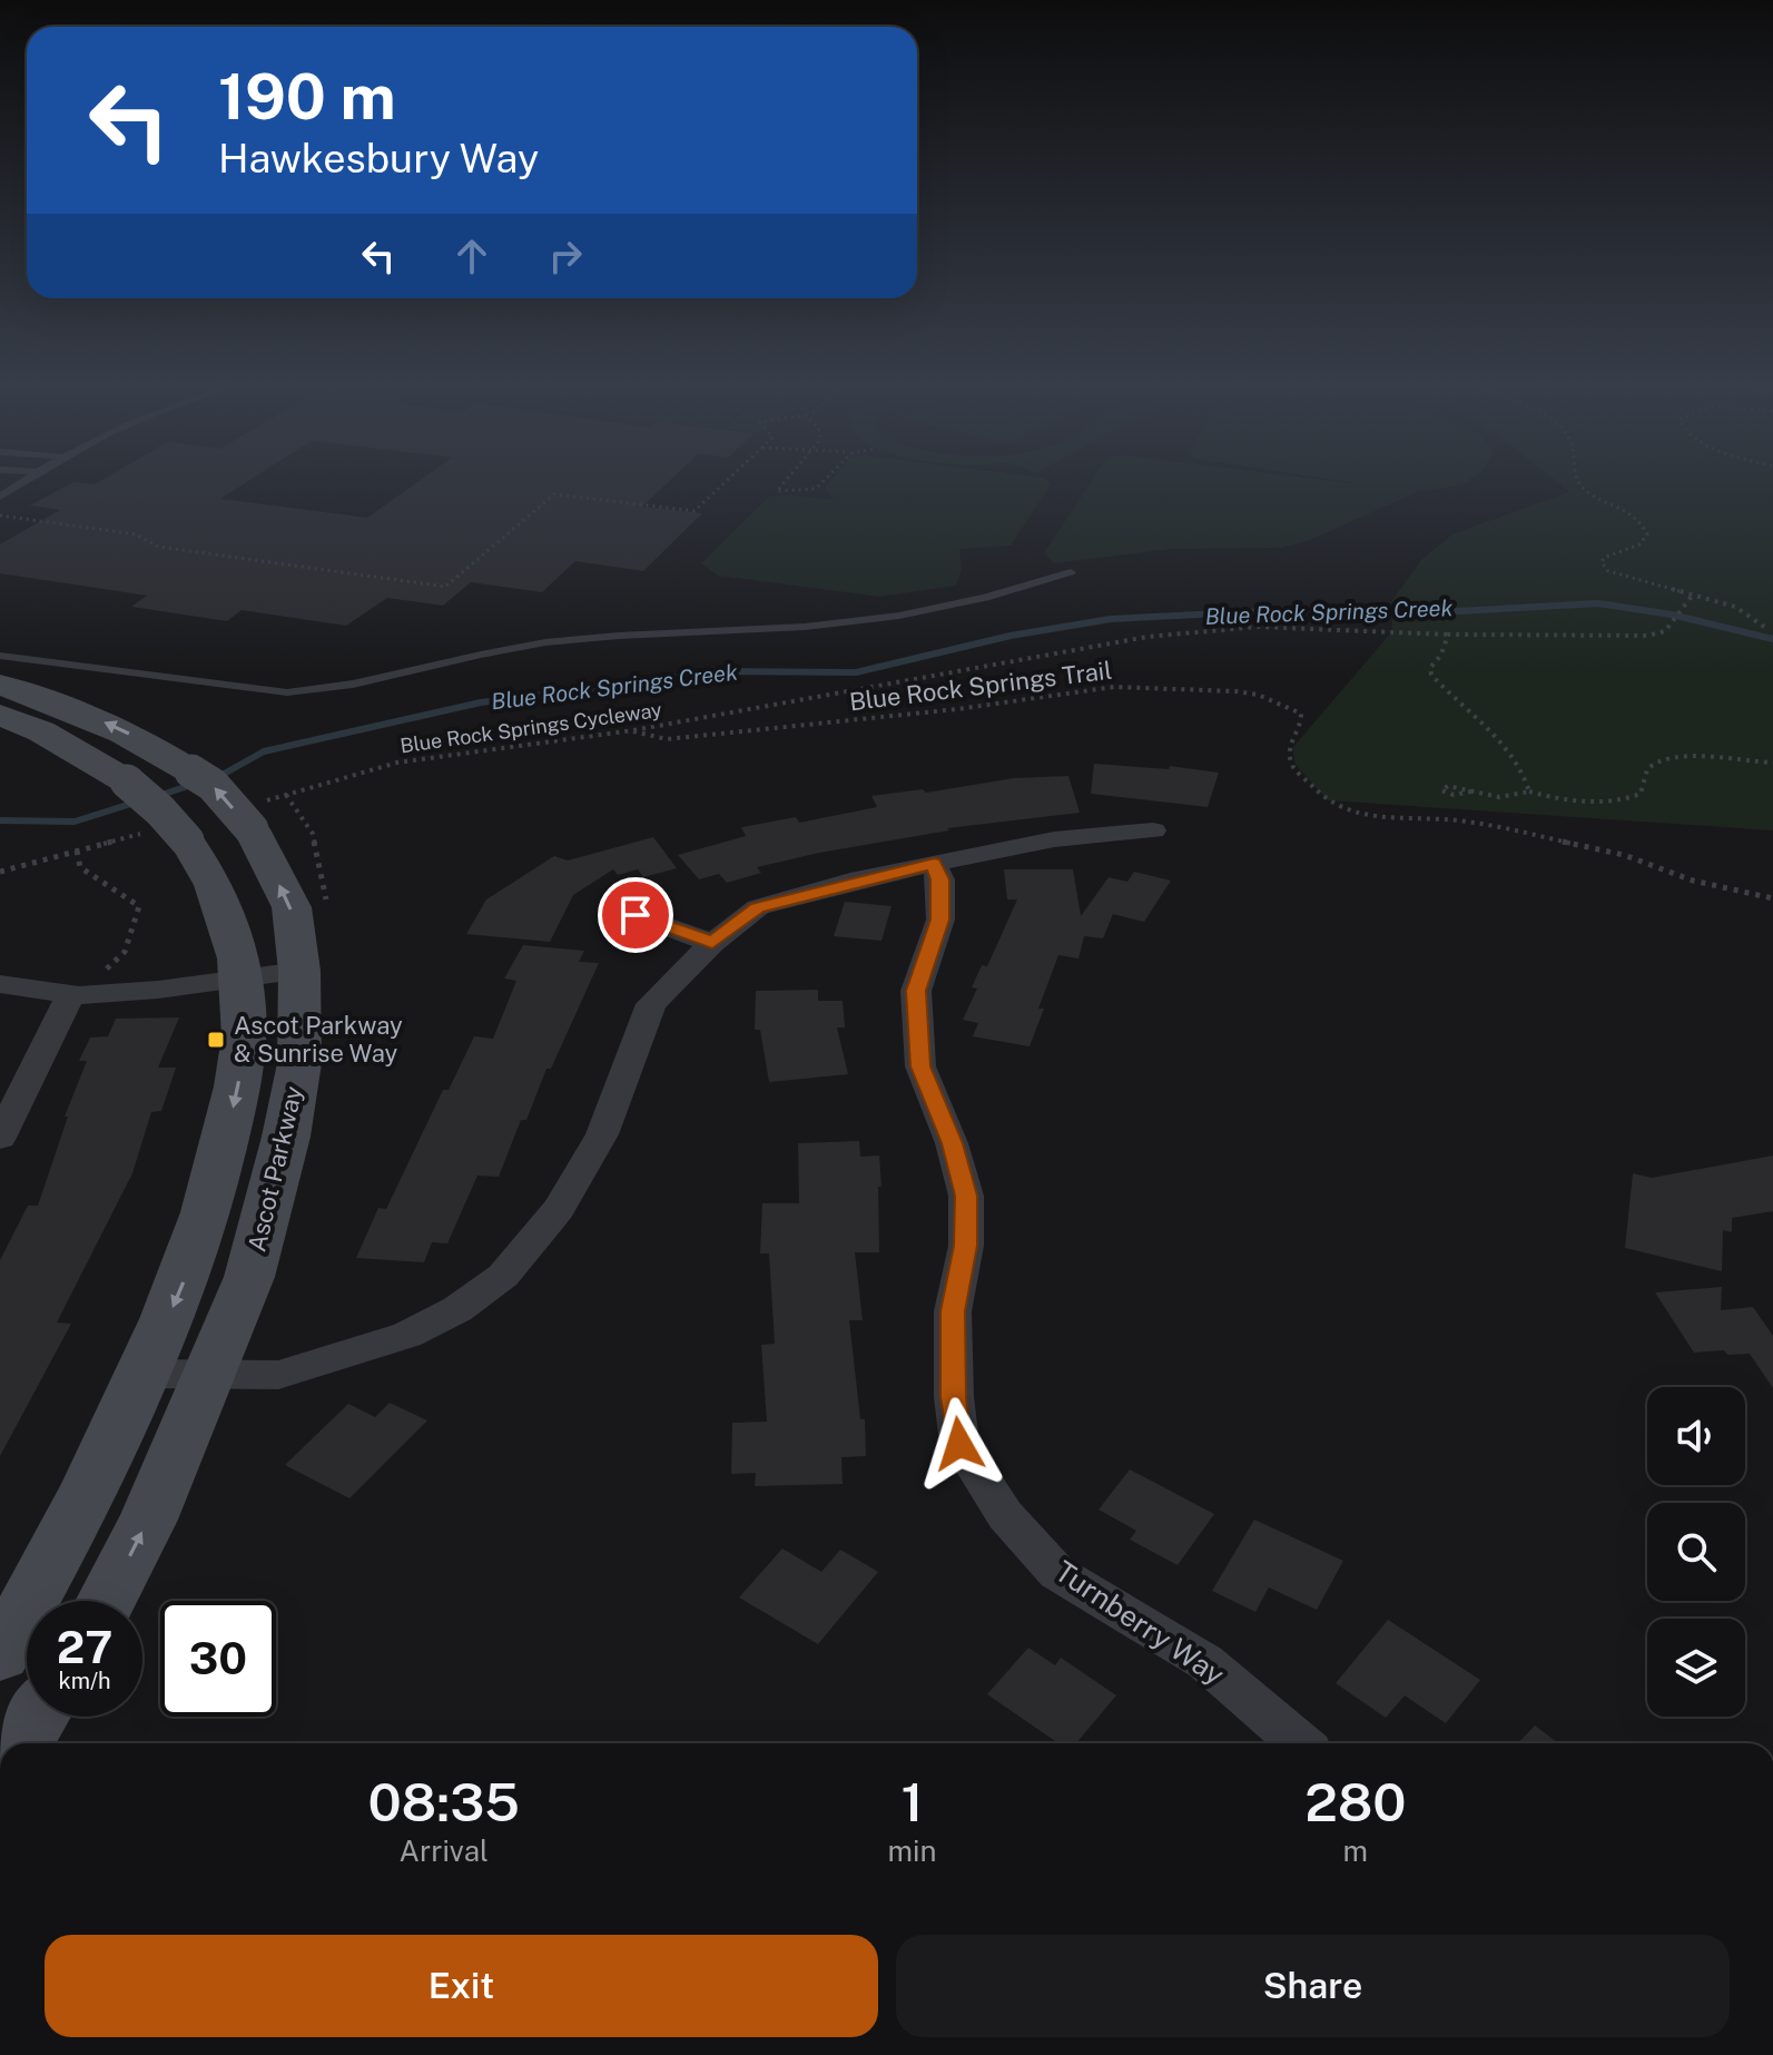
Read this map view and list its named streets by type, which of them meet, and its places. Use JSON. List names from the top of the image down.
{
  "streets": {
    "main road": ["Ascot Parkway"],
    "street": ["Turnberry Way"],
    "path": ["Blue Rock Springs Trail", "Blue Rock Springs Cycleway"]
  },
  "crossings": [
    ["Blue Rock Springs Trail", "Blue Rock Springs Cycleway"],
    ["Blue Rock Springs Cycleway", "Ascot Parkway"]
  ],
  "water": ["Blue Rock Springs Creek"],
  "places": {
    "transit": ["Ascot Parkway & Sunrise Way"]
  },
  "page": {
    "turn": ["190 m", "Hawkesbury Way"],
    "speed": "27 km/h",
    "limit": "30",
    "eta": [
      "08:35",
      "Arrival",
      "1",
      "min",
      "280",
      "m"
    ],
    "buttons": ["Exit", "Share"]
  }
}
